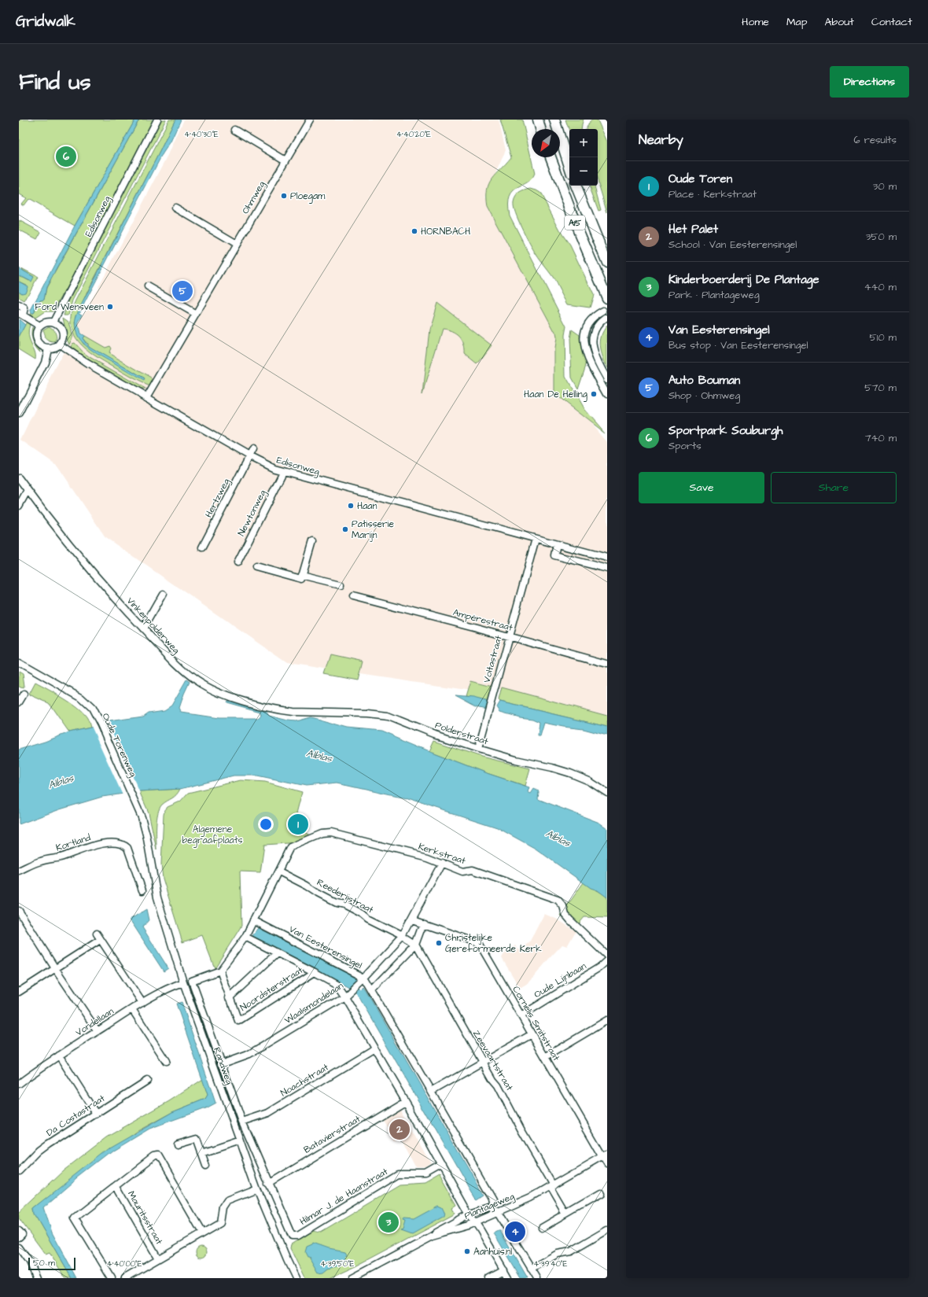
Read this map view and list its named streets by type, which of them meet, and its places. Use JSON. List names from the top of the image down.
{
  "streets": {
    "highway": ["A15"],
    "street": [
      "Ohmweg",
      "Edisonweg",
      "Hertzweg",
      "Newtonweg",
      "Ampèrestraat",
      "Vinkenpolderweg",
      "Voltastraat",
      "Polderstraat",
      "Oude Torenweg",
      "Kortland",
      "Kerkstraat",
      "Reederijstraat",
      "Van Eesterensingel",
      "Oude Lijnbaan",
      "Noordsterstraat",
      "Waalsmondelaan",
      "Vondellaan",
      "Cornelis Smitstraat",
      "Zeevaartstraat",
      "Randweg",
      "Noachstraat",
      "Da Costastraat",
      "Batavierstraat",
      "Hilmar J. de Haanstraat",
      "Plantageweg",
      "Mauritsstraat"
    ]
  },
  "crossings": [
    ["Ohmweg", "Edisonweg"],
    ["Edisonweg", "Hertzweg"],
    ["Edisonweg", "Newtonweg"],
    ["Edisonweg", "Voltastraat"],
    ["Ampèrestraat", "Voltastraat"],
    ["Vinkenpolderweg", "Polderstraat"],
    ["Voltastraat", "Polderstraat"],
    ["Oude Torenweg", "Randweg"],
    ["Kerkstraat", "Reederijstraat"],
    ["Kerkstraat", "Van Eesterensingel"],
    ["Kerkstraat", "Waalsmondelaan"],
    ["Kerkstraat", "Randweg"],
    ["Reederijstraat", "Waalsmondelaan"],
    ["Van Eesterensingel", "Waalsmondelaan"],
    ["Van Eesterensingel", "Plantageweg"],
    ["Oude Lijnbaan", "Cornelis Smitstraat"],
    ["Waalsmondelaan", "Cornelis Smitstraat"],
    ["Waalsmondelaan", "Randweg"],
    ["Vondellaan", "Randweg"],
    ["Cornelis Smitstraat", "Plantageweg"],
    ["Zeevaartstraat", "Plantageweg"],
    ["Randweg", "Noachstraat"],
    ["Randweg", "Batavierstraat"],
    ["Randweg", "Hilmar J. de Haanstraat"]
  ],
  "water": ["Alblas"],
  "parks": ["Algemene begraafplaats"],
  "places": [
    "Ploegam",
    "HORNBACH",
    "Ford Wensveen",
    "Haan De Helling",
    "Haan",
    "Patisserie Marijn",
    "Christelijke Gereformeerde Kerk",
    "Aanhuis.nl"
  ],
  "scale_bar": "50 m",
  "north": "bottom left",
  "page": {
    "header": "Gridwalk",
    "nav": [
      "Home",
      "Map",
      "About",
      "Contact"
    ],
    "buttons": [
      "Directions",
      ["Save", "Share"]
    ],
    "title": "Find us",
    "heading": ["Nearby", "6 results"],
    "map_buttons": ["+", "−"],
    "pins": [
      "6",
      "5",
      "1",
      "2",
      "3",
      "4"
    ],
    "list": [
      {
        "mark": "1",
        "name": "Oude Toren",
        "note": "Place · Kerkstraat",
        "value": "30 m"
      },
      {
        "mark": "2",
        "name": "Het Palet",
        "note": "School · Van Eesterensingel",
        "value": "350 m"
      },
      {
        "mark": "3",
        "name": "Kinderboerderij De Plantage",
        "note": "Park · Plantageweg",
        "value": "440 m"
      },
      {
        "mark": "4",
        "name": "Van Eesterensingel",
        "note": "Bus stop · Van Eesterensingel",
        "value": "510 m"
      },
      {
        "mark": "5",
        "name": "Auto Bouman",
        "note": "Shop · Ohmweg",
        "value": "570 m"
      },
      {
        "mark": "6",
        "name": "Sportpark Souburgh",
        "note": "Sports",
        "value": "740 m"
      }
    ],
    "scale": "50 m"
  },
  "coordinates": [
    "4°40'30\"E",
    "4°40'20\"E",
    "4°40'00\"E",
    "4°39'50\"E",
    "4°39'40\"E"
  ]
}
